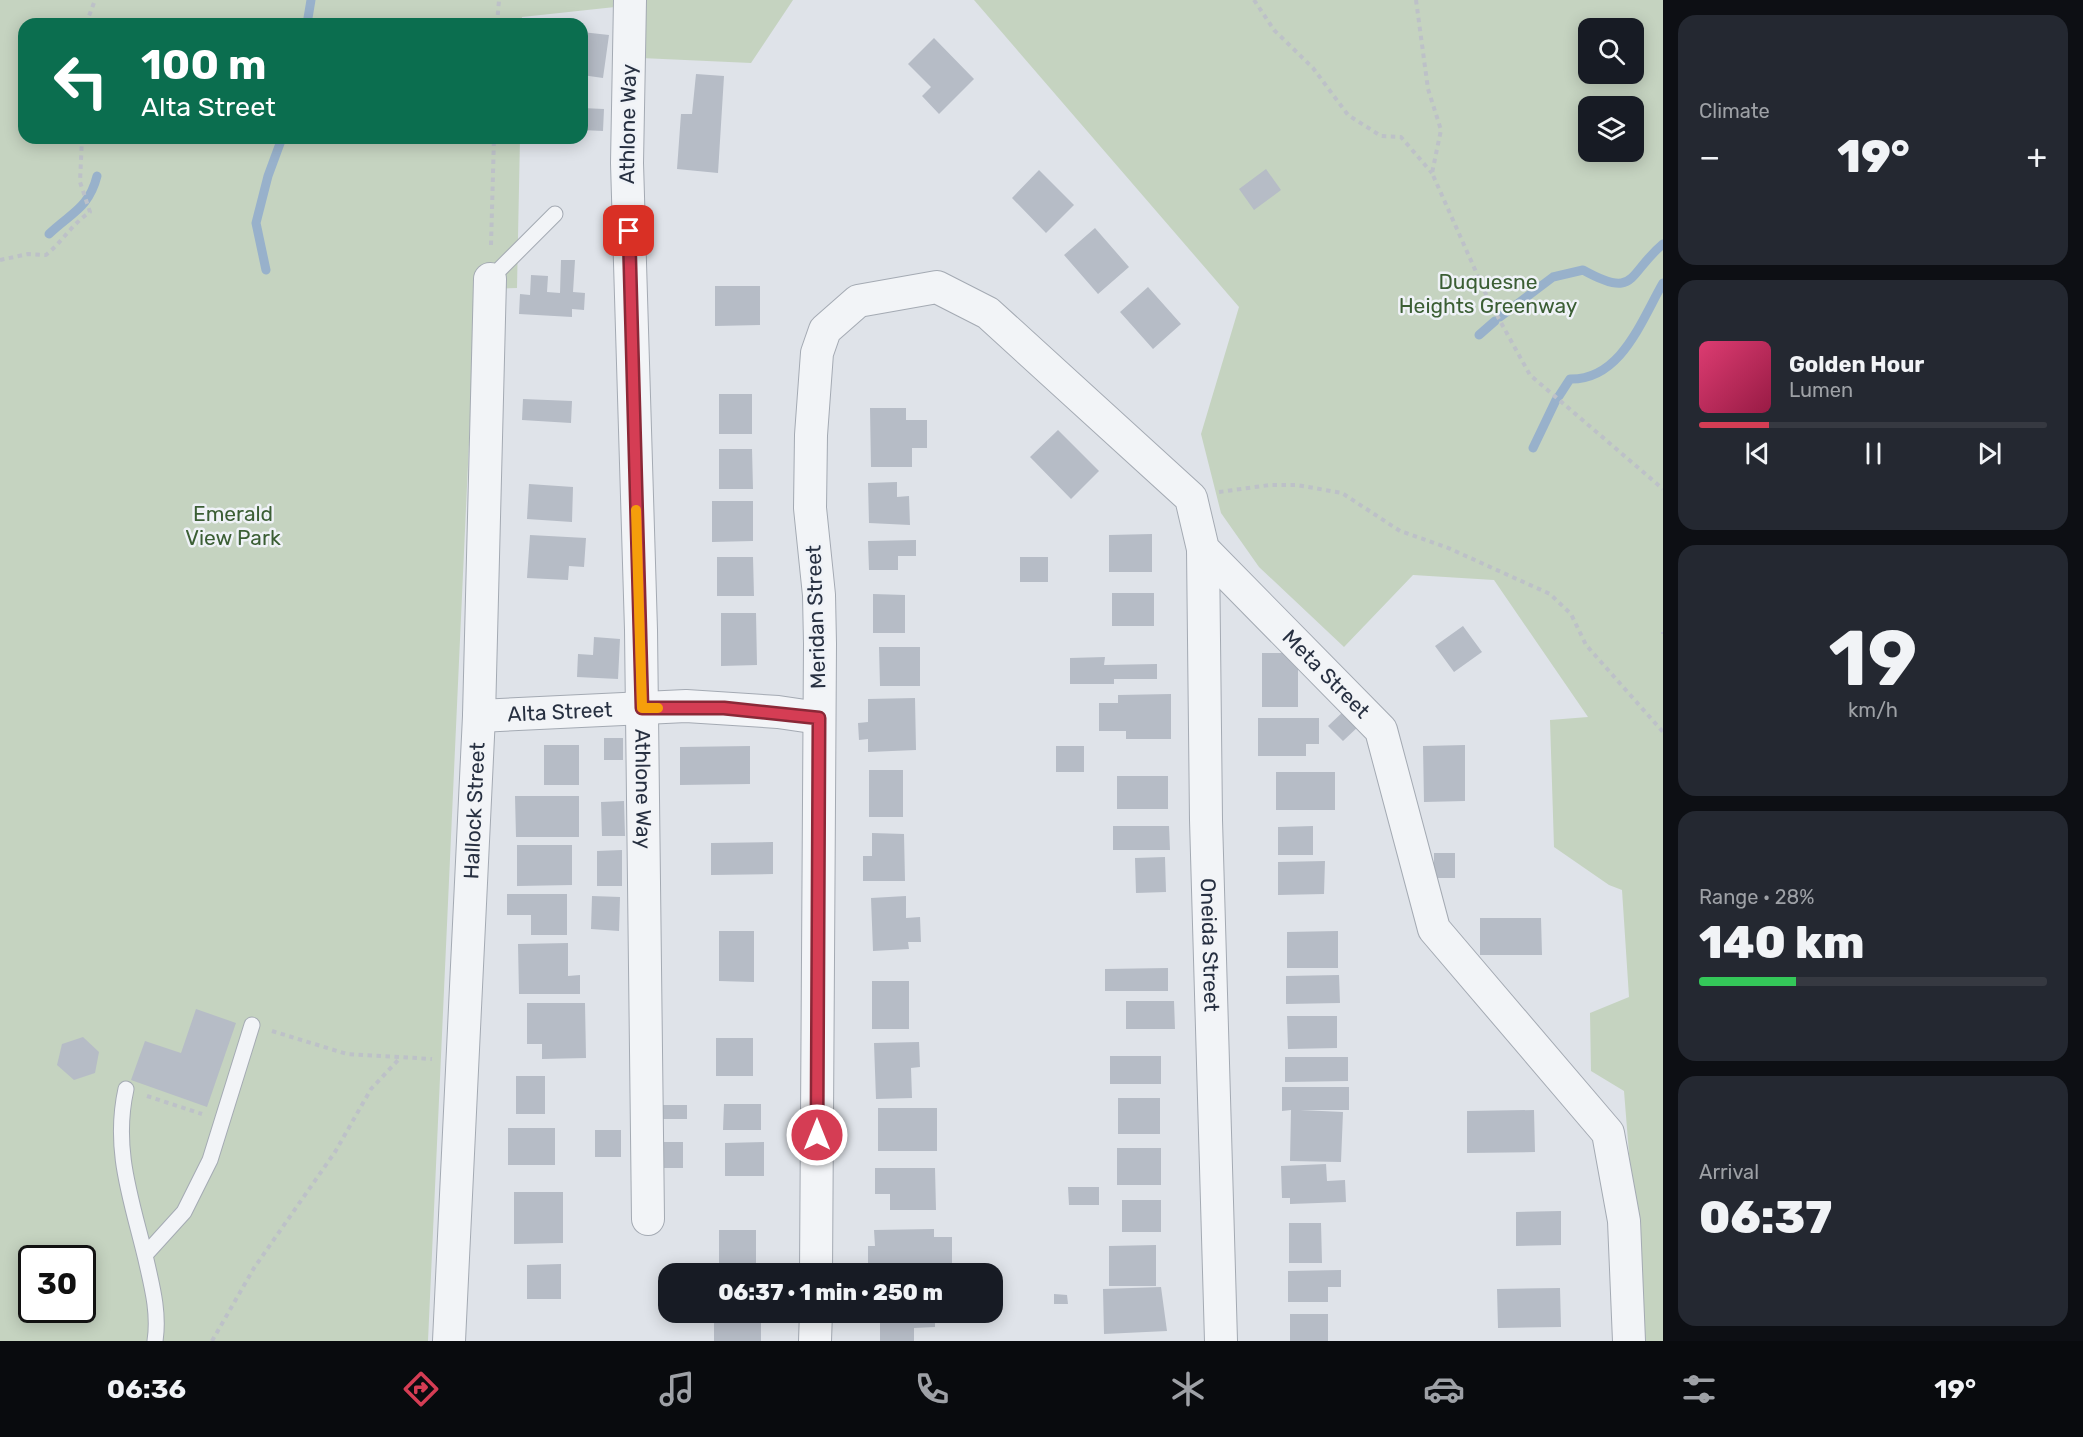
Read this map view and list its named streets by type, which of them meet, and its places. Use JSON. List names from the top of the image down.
{
  "streets": {
    "street": [
      "Athlone Way",
      "Meridan Street",
      "Meta Street",
      "Alta Street",
      "Hallock Street",
      "Oneida Street"
    ]
  },
  "crossings": [
    ["Athlone Way", "Alta Street"],
    ["Meridan Street", "Alta Street"],
    ["Meta Street", "Oneida Street"],
    ["Alta Street", "Hallock Street"]
  ],
  "parks": ["Duquesne Heights Greenway", "Emerald View Park"],
  "page": {
    "tile": [
      "Climate",
      ["19", "km/h"],
      ["Range · 28%", "140 km"],
      ["Arrival", "06:37"]
    ],
    "turn": ["100 m", "Alta Street"],
    "heat": ["−", "19°", "+"],
    "song": ["Golden Hour", "Lumen"],
    "limit": "30",
    "trip": "06:37 · 1 min · 250 m",
    "tabs": ["06:36", "19°"]
  }
}
